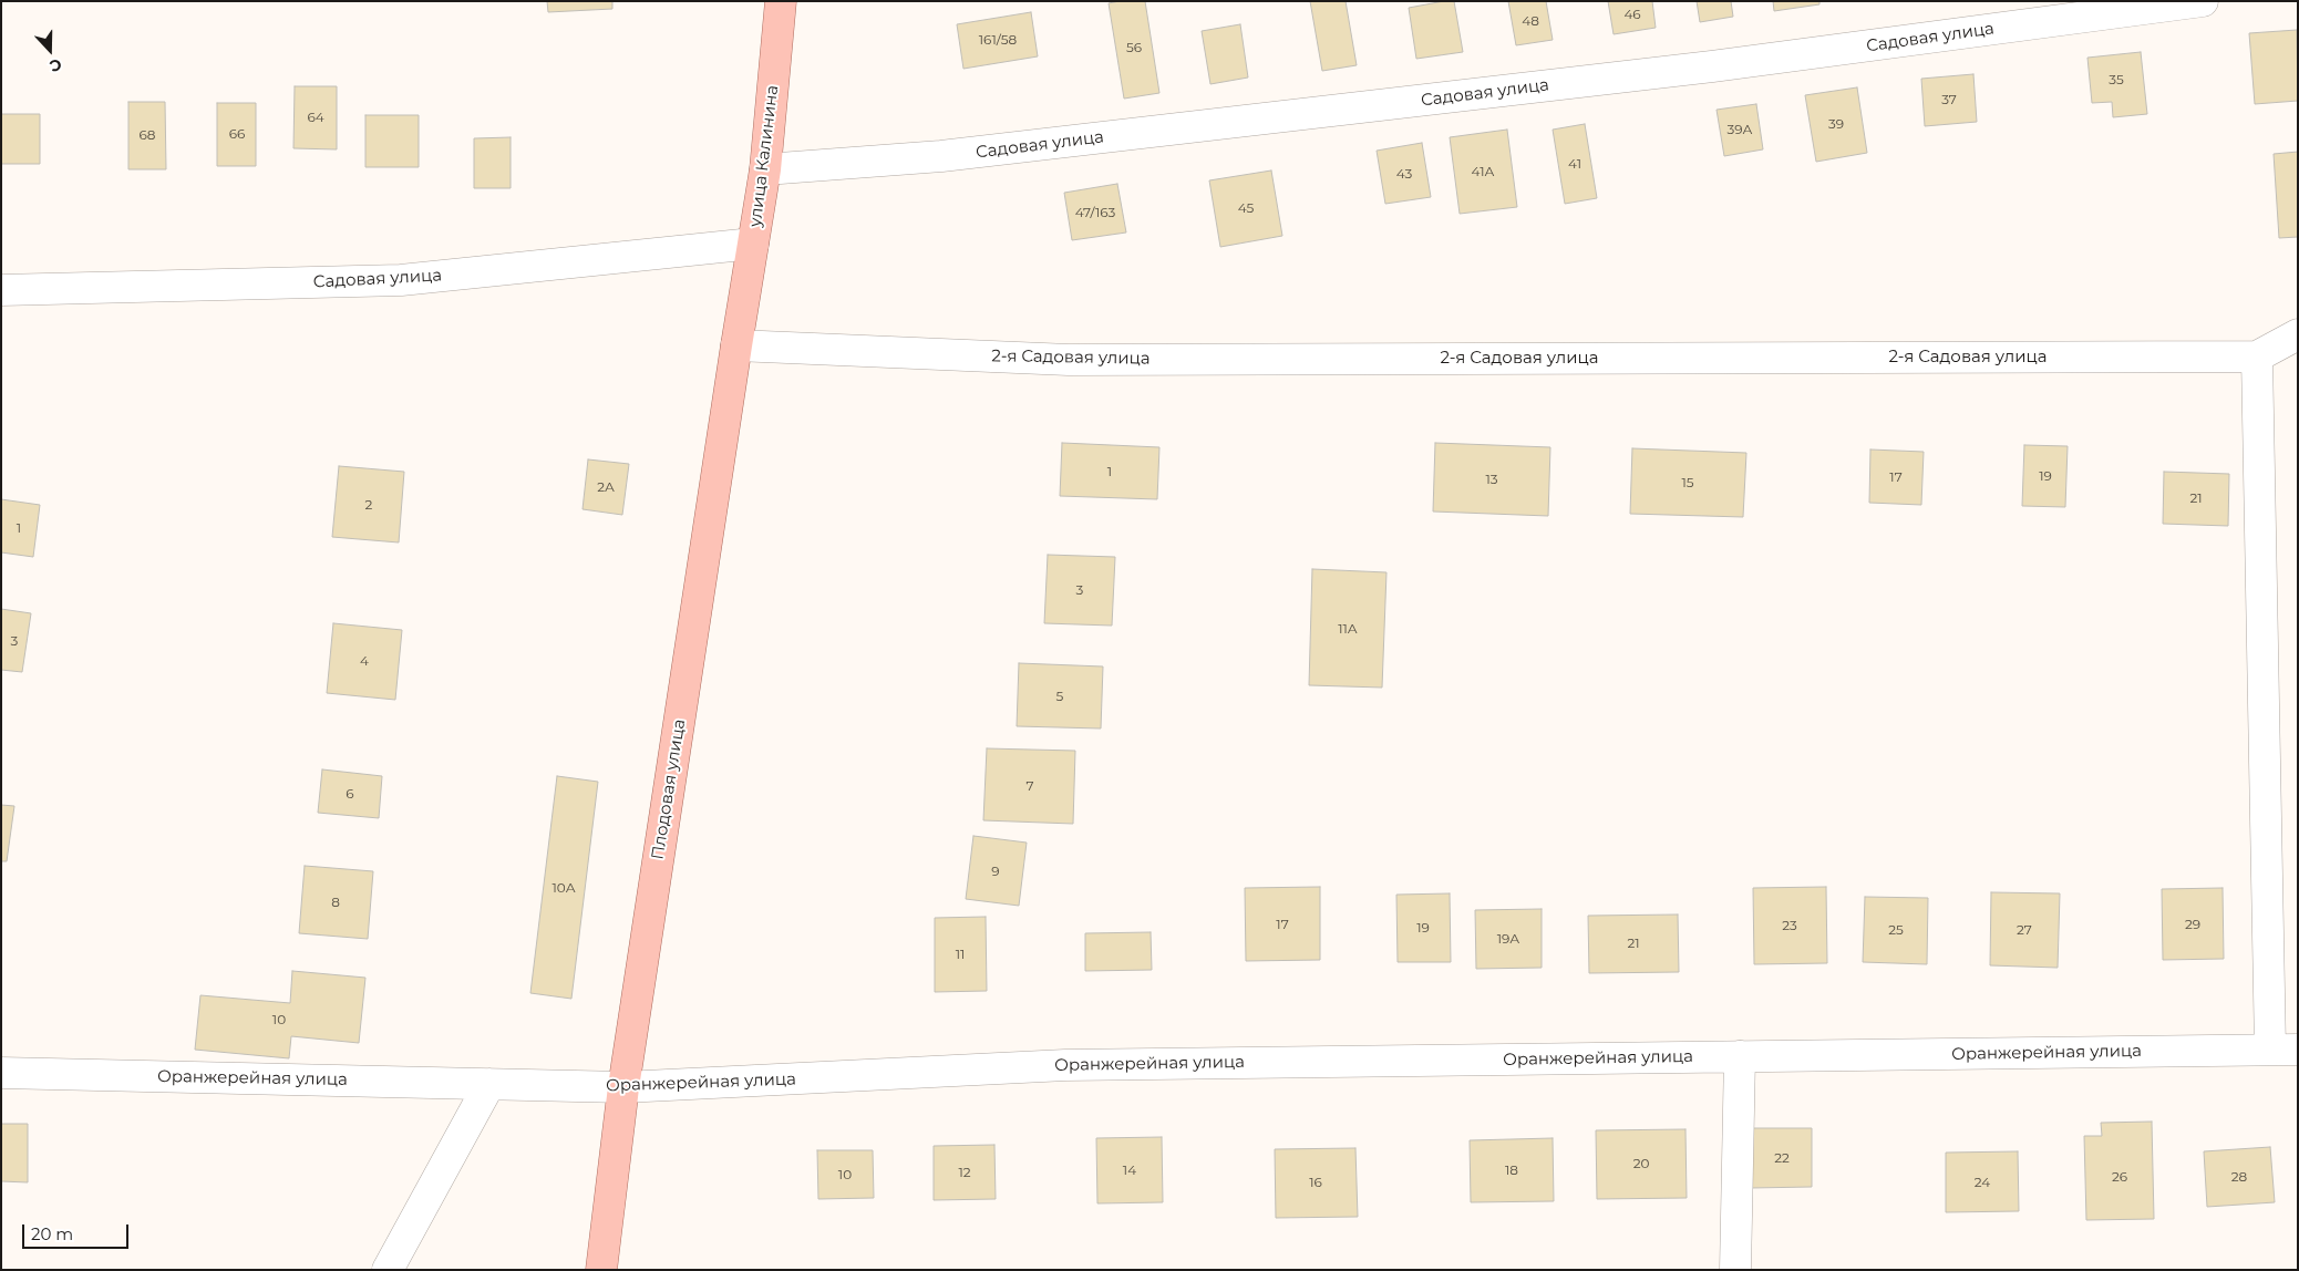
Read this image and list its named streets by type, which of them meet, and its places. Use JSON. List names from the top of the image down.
{
  "streets": {
    "main road": ["улица Калинина", "Плодовая улица"],
    "street": ["Садовая улица", "2-я Садовая улица", "Оранжерейная улица"]
  },
  "crossings": [
    ["Садовая улица", "улица Калинина"],
    ["улица Калинина", "Плодовая улица"],
    ["2-я Садовая улица", "Плодовая улица"],
    ["Плодовая улица", "Оранжерейная улица"]
  ],
  "house_numbers": [
    "46",
    "48",
    "161/58",
    "56",
    "35",
    "37",
    "64",
    "39",
    "39А",
    "66",
    "68",
    "41",
    "41А",
    "43",
    "45",
    "47/163",
    "1",
    "19",
    "17",
    "13",
    "15",
    "2А",
    "21",
    "2",
    "1",
    "3",
    "11А",
    "3",
    "4",
    "5",
    "7",
    "6",
    "9",
    "10А",
    "8",
    "17",
    "29",
    "23",
    "19",
    "25",
    "27",
    "19А",
    "21",
    "11",
    "10",
    "22",
    "20",
    "14",
    "18",
    "12",
    "10",
    "26",
    "28",
    "16",
    "24"
  ],
  "scale_bar": "20 m",
  "north": "bottom"
}
